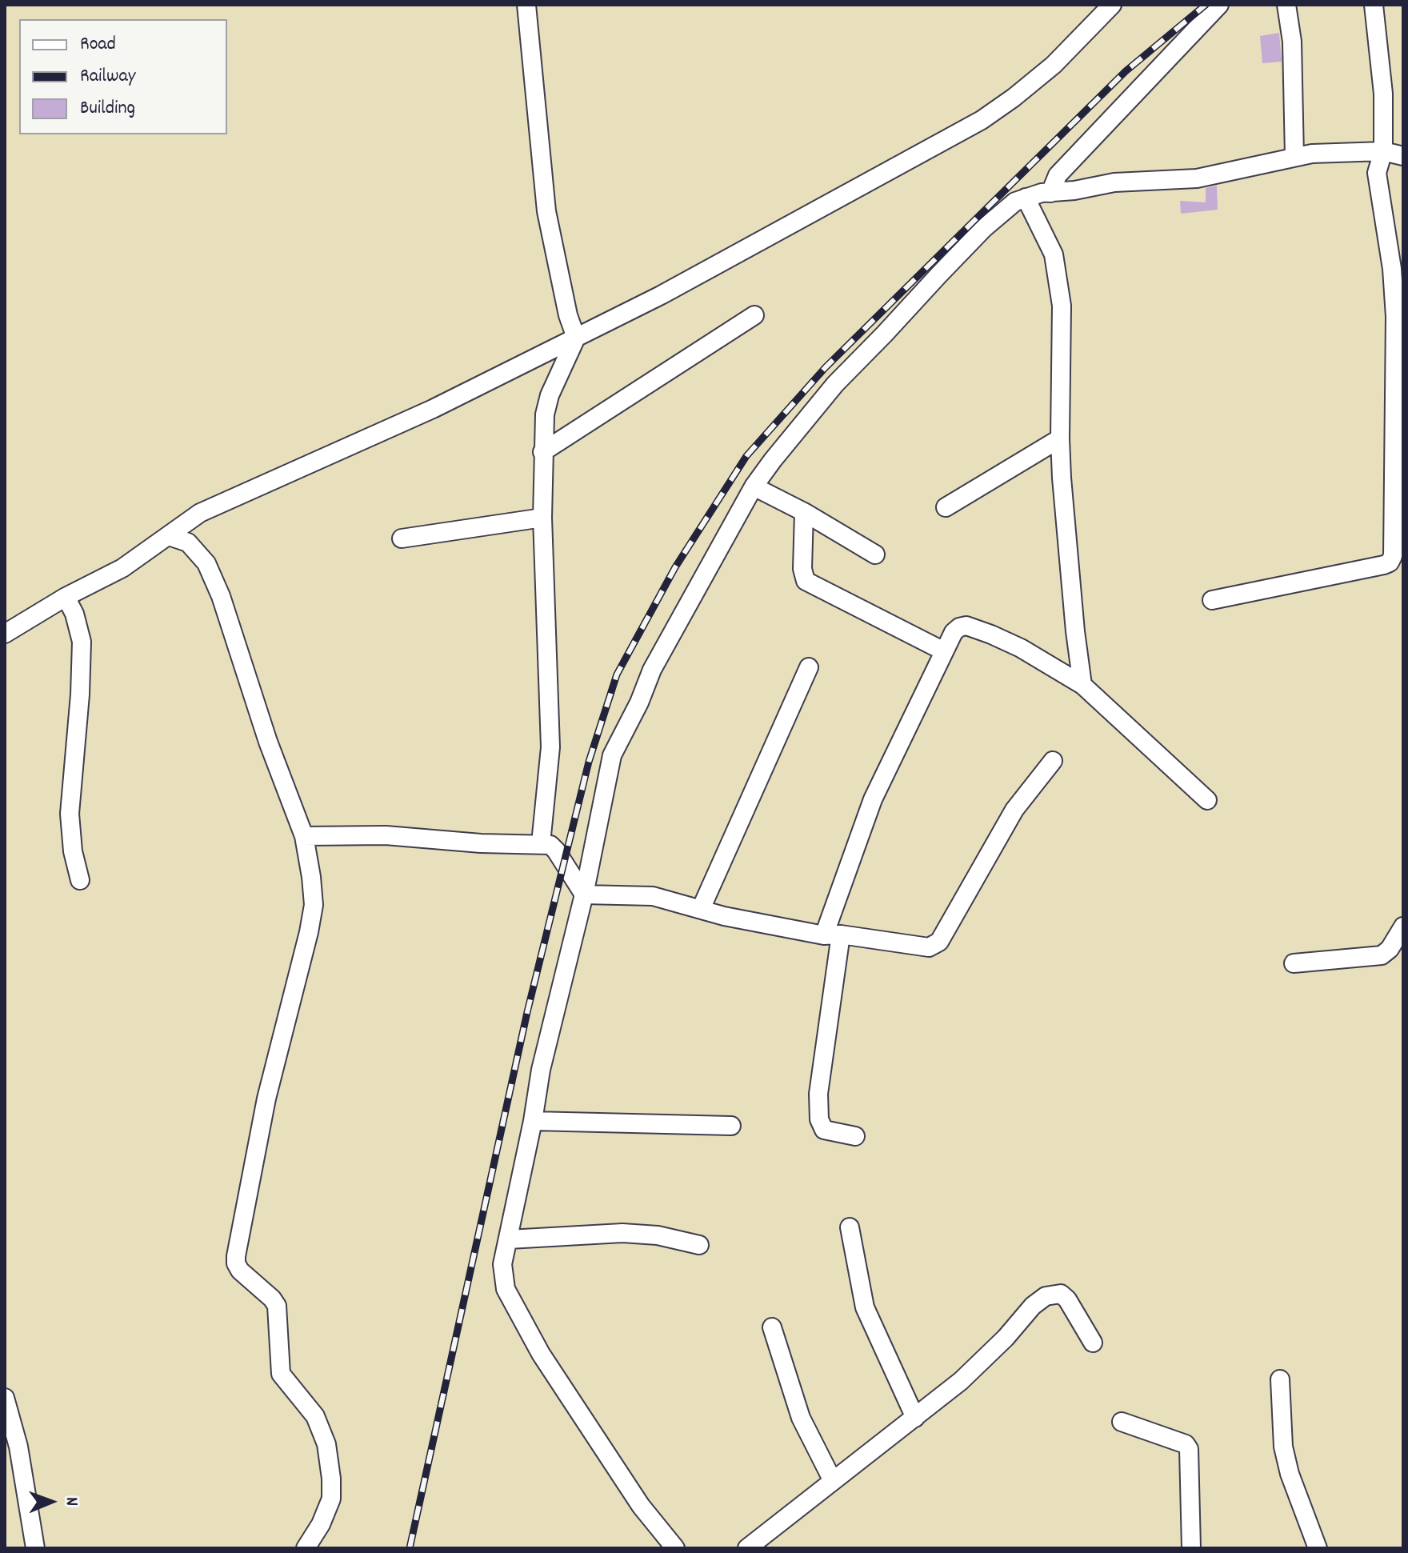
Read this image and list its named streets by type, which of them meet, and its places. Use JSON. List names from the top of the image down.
{
  "legend": ["Road", "Railway", "Building"],
  "north": "right"
}
